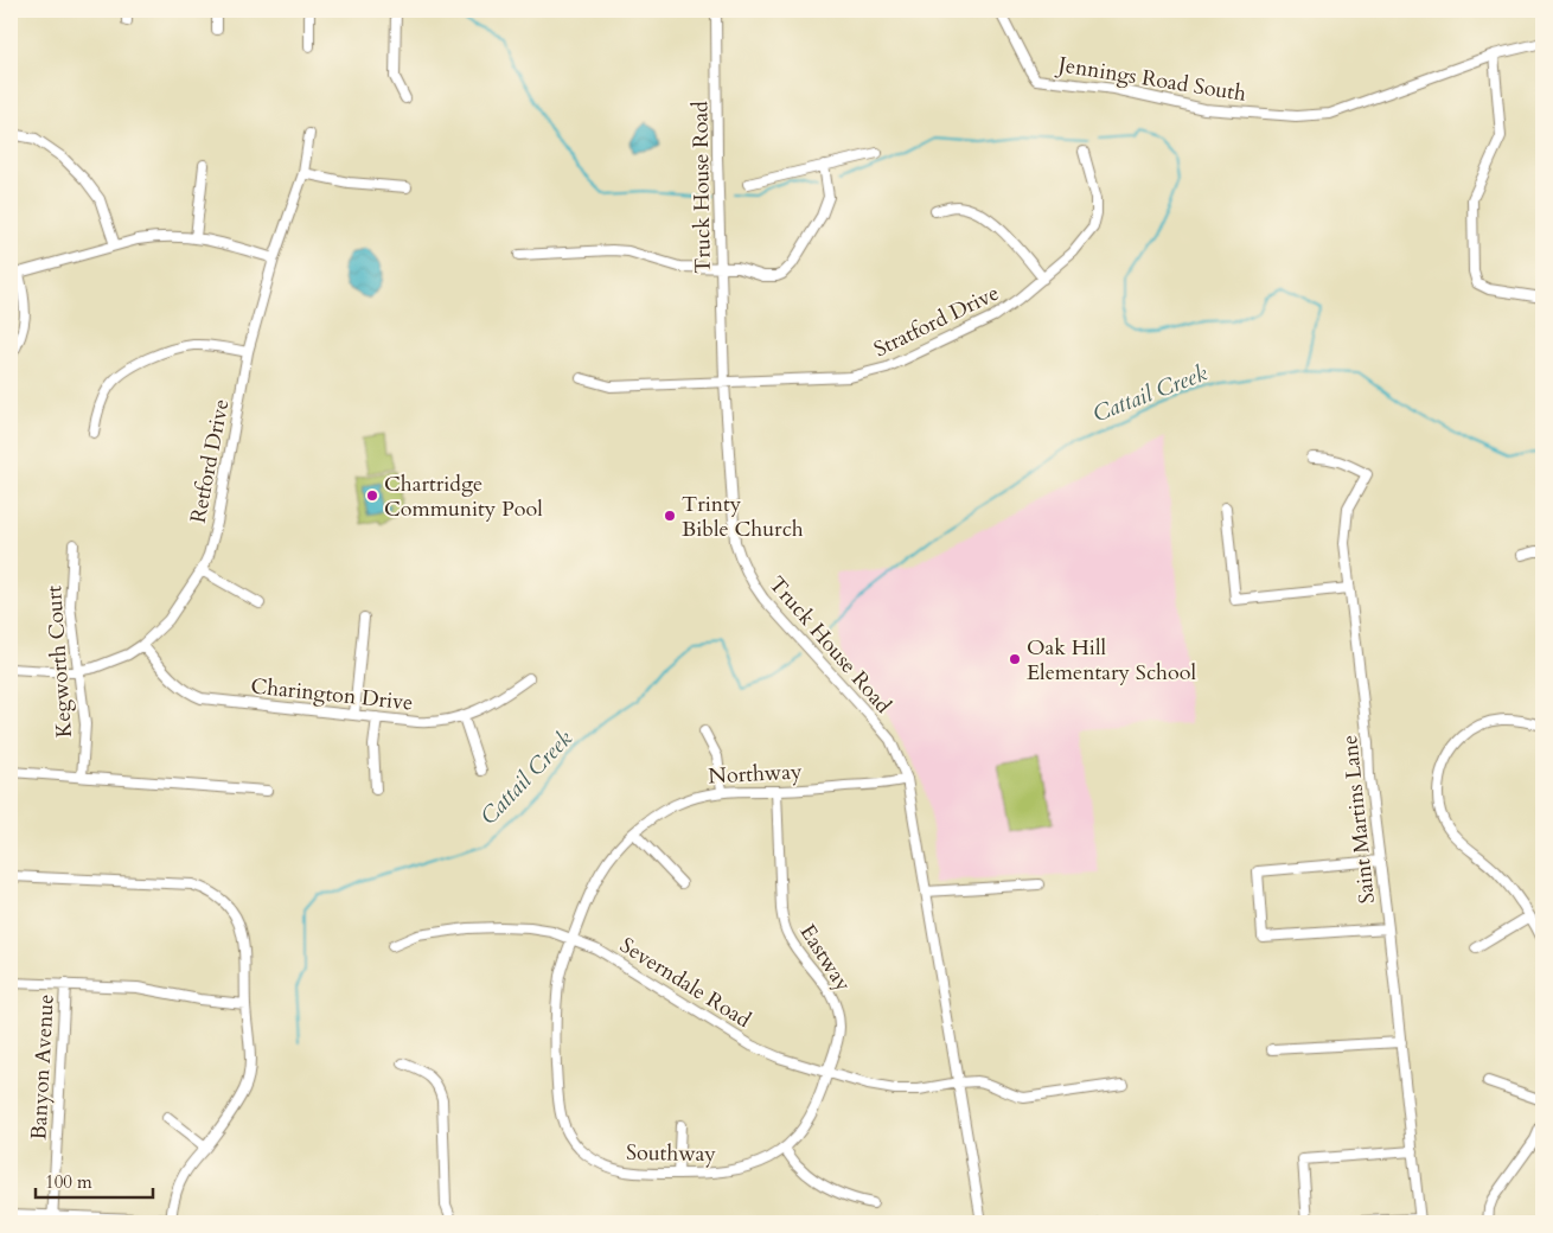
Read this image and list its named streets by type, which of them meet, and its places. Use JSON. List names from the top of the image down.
{
  "streets": {
    "street": [
      "Jennings Road South",
      "Truck House Road",
      "Stratford Drive",
      "Retford Drive",
      "Kegworth Court",
      "Charington Drive",
      "Northway",
      "Saint Martins Lane",
      "Eastway",
      "Severndale Road",
      "Banyon Avenue",
      "Southway"
    ]
  },
  "crossings": [
    ["Truck House Road", "Stratford Drive"],
    ["Truck House Road", "Northway"],
    ["Truck House Road", "Severndale Road"],
    ["Retford Drive", "Kegworth Court"],
    ["Retford Drive", "Charington Drive"],
    ["Northway", "Eastway"],
    ["Northway", "Severndale Road"],
    ["Northway", "Southway"],
    ["Eastway", "Severndale Road"],
    ["Eastway", "Southway"],
    ["Severndale Road", "Southway"]
  ],
  "water": ["Cattail Creek"],
  "places": ["Chartridge Community Pool", "Trinty Bible Church", "Oak Hill Elementary School"],
  "scale_bar": "100 m"
}
